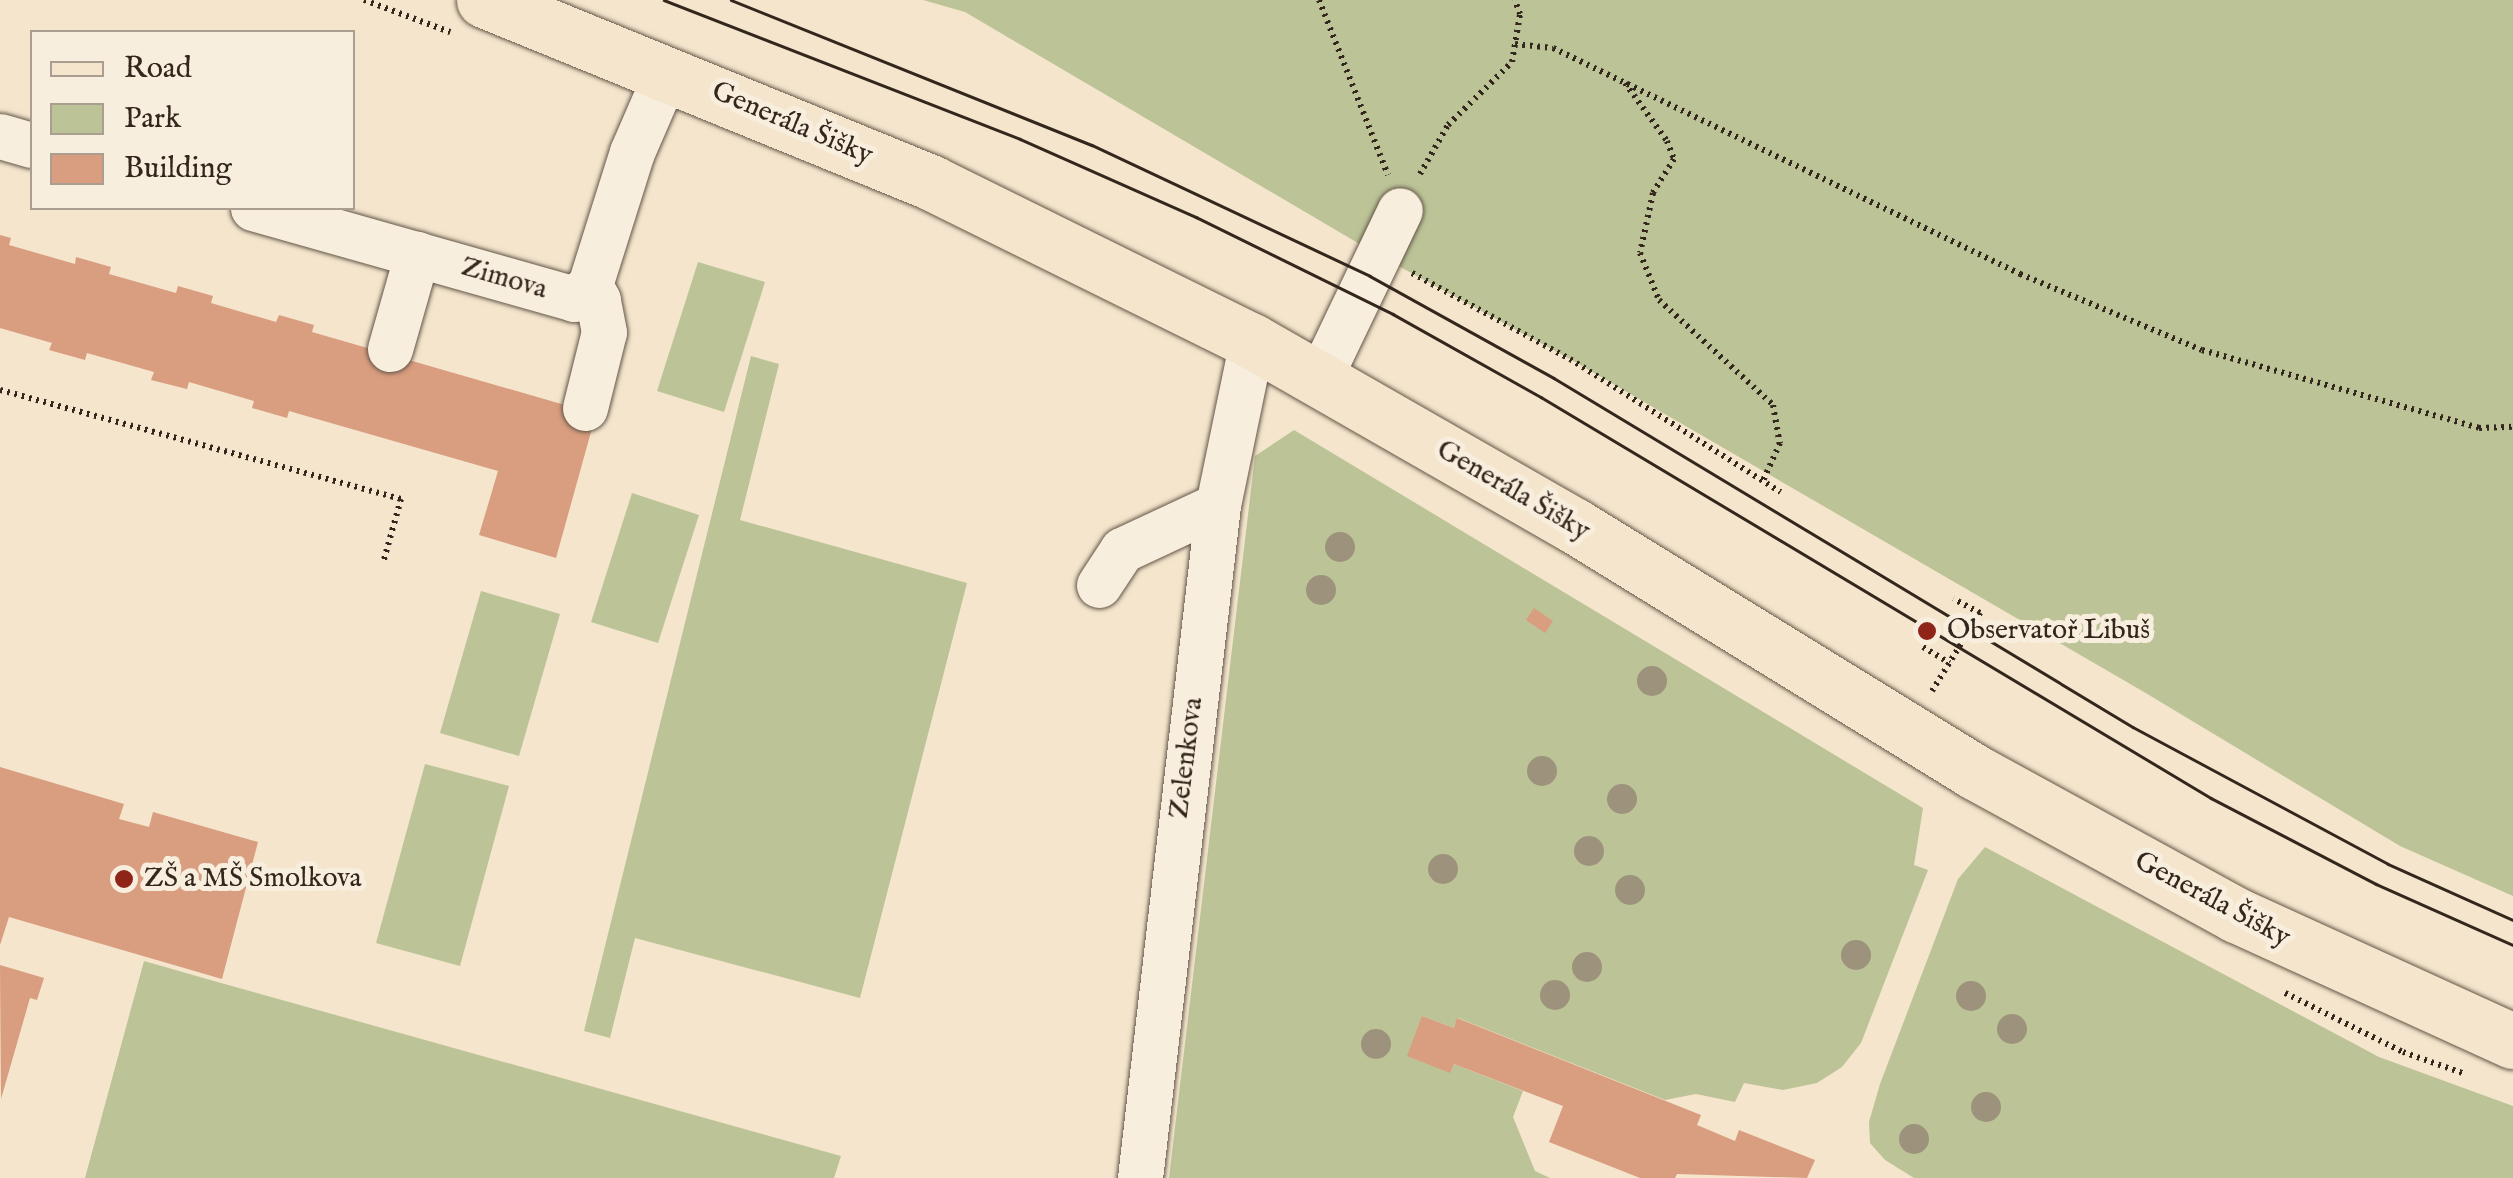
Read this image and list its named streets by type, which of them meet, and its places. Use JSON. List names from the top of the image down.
{
  "streets": {
    "main road": ["Generála Šišky"],
    "street": ["Zimova", "Zelenkova"]
  },
  "crossings": [
    ["Generála Šišky", "Zimova"],
    ["Generála Šišky", "Zelenkova"]
  ],
  "places": ["Observatoř Libuš", "ZŠ a MŠ Smolkova"],
  "legend": ["Road", "Park", "Building"]
}
